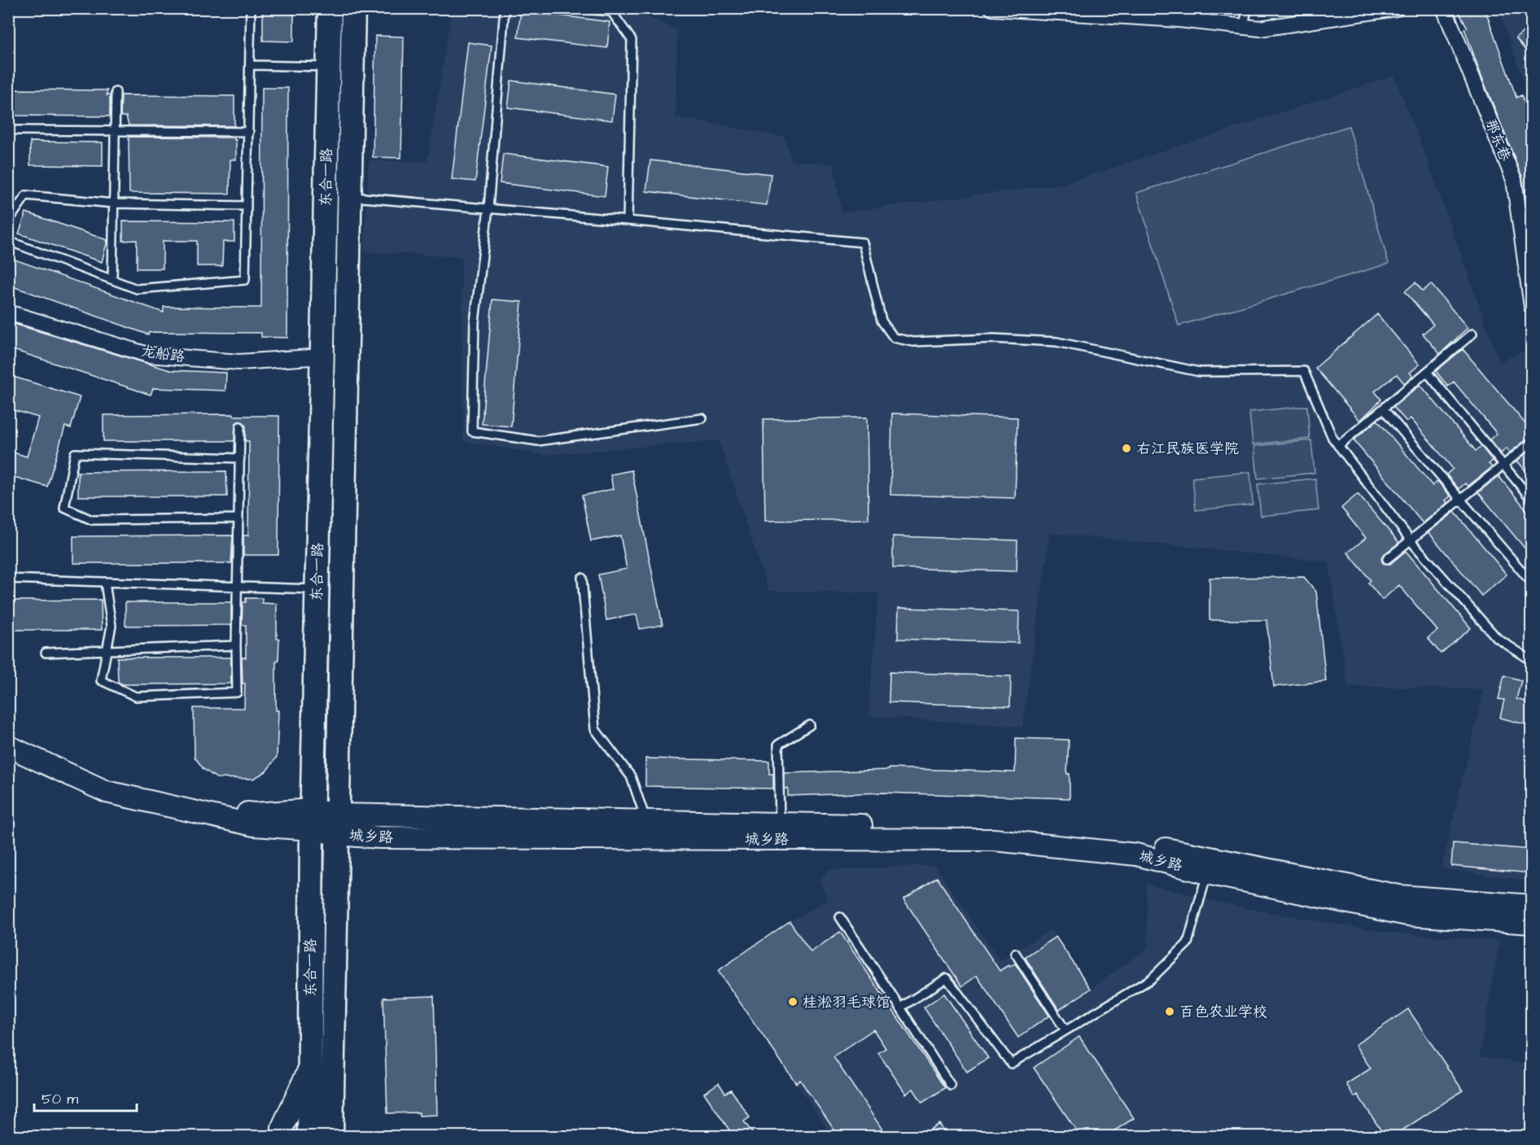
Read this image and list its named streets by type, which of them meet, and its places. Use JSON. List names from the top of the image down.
{
  "streets": {
    "main road": ["东合一路", "城乡路"],
    "street": ["那东巷", "龙船路"]
  },
  "crossings": [
    ["东合一路", "龙船路"],
    ["东合一路", "城乡路"]
  ],
  "places": ["右江民族医学院", "桂淞羽毛球馆", "百色农业学校"],
  "scale_bar": "50 m"
}
